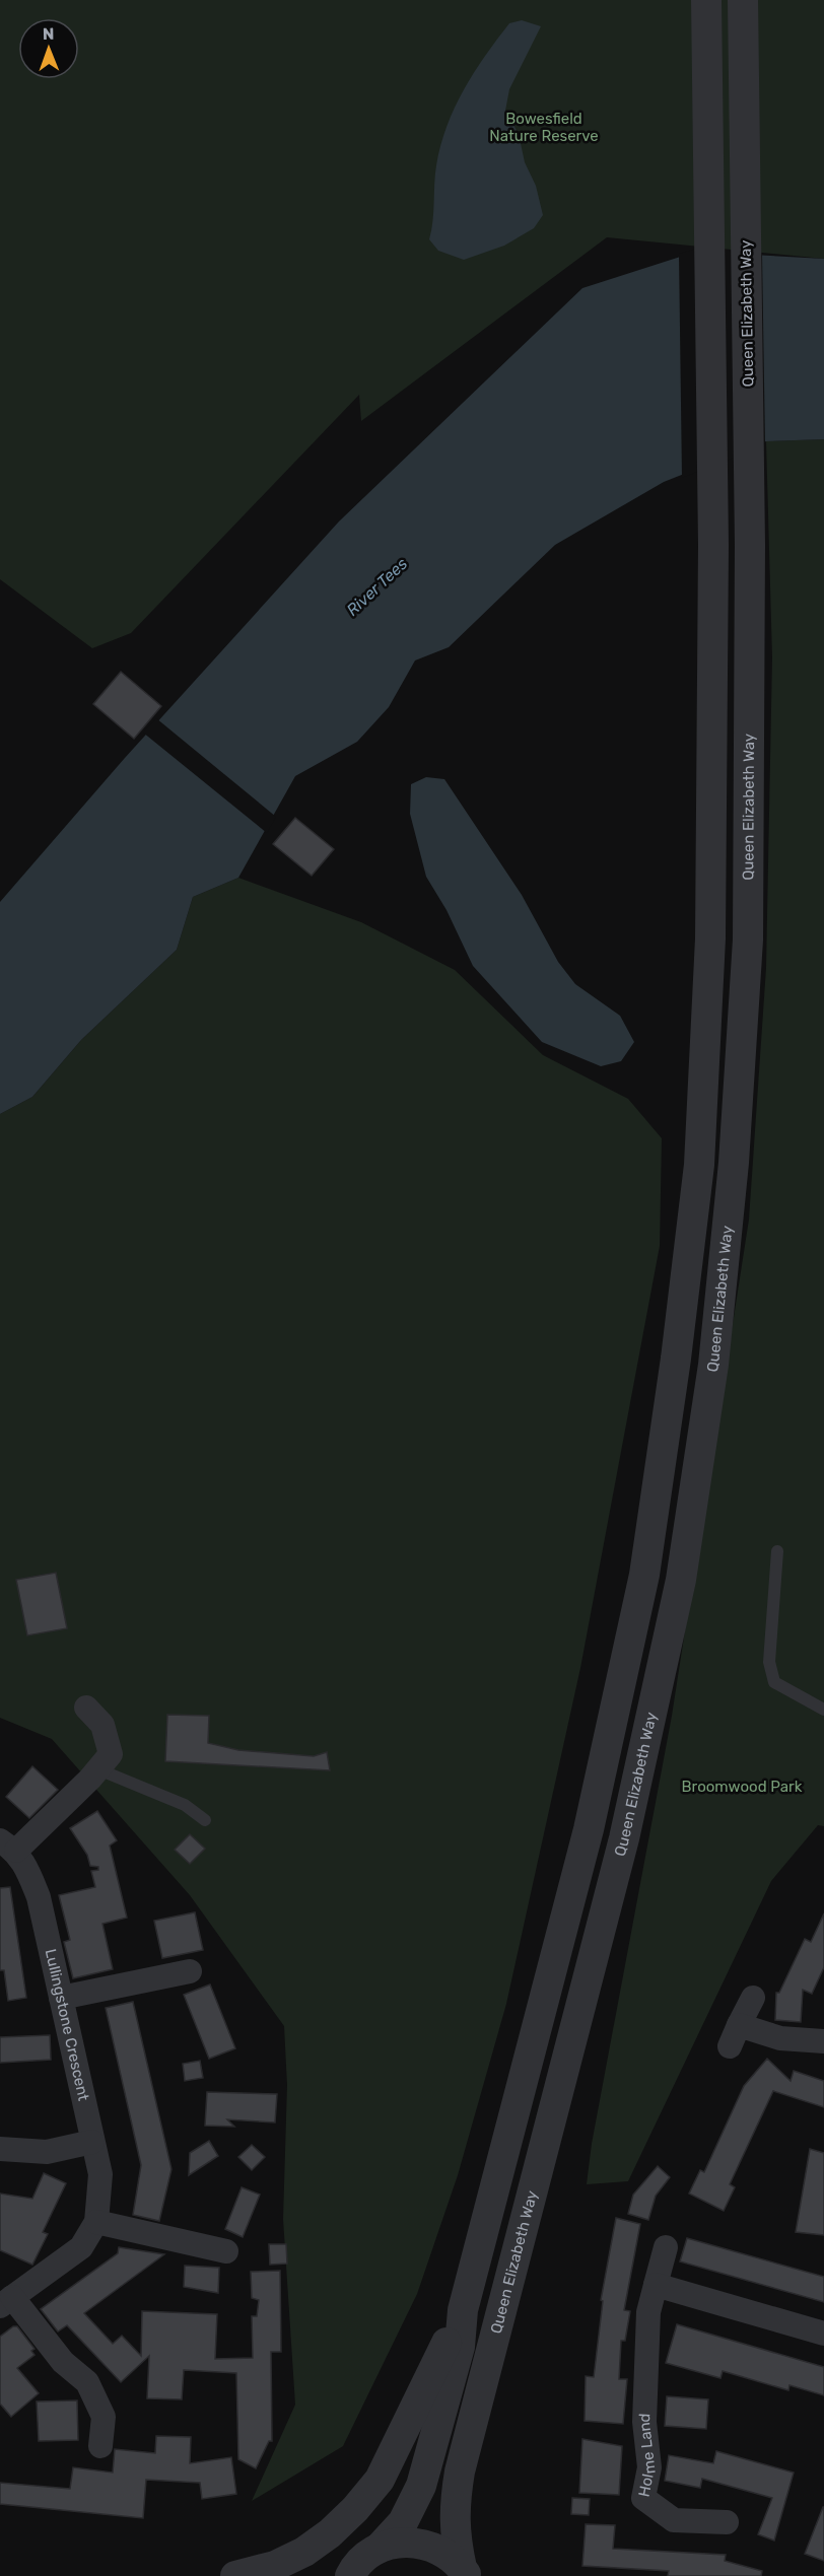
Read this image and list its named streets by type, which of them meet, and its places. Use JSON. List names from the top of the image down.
{
  "streets": {
    "street": ["Queen Elizabeth Way", "Lullingstone Crescent", "Holme Land"]
  },
  "water": ["River Tees"],
  "parks": ["Bowesfield Nature Reserve", "Broomwood Park"],
  "north": "top"
}
